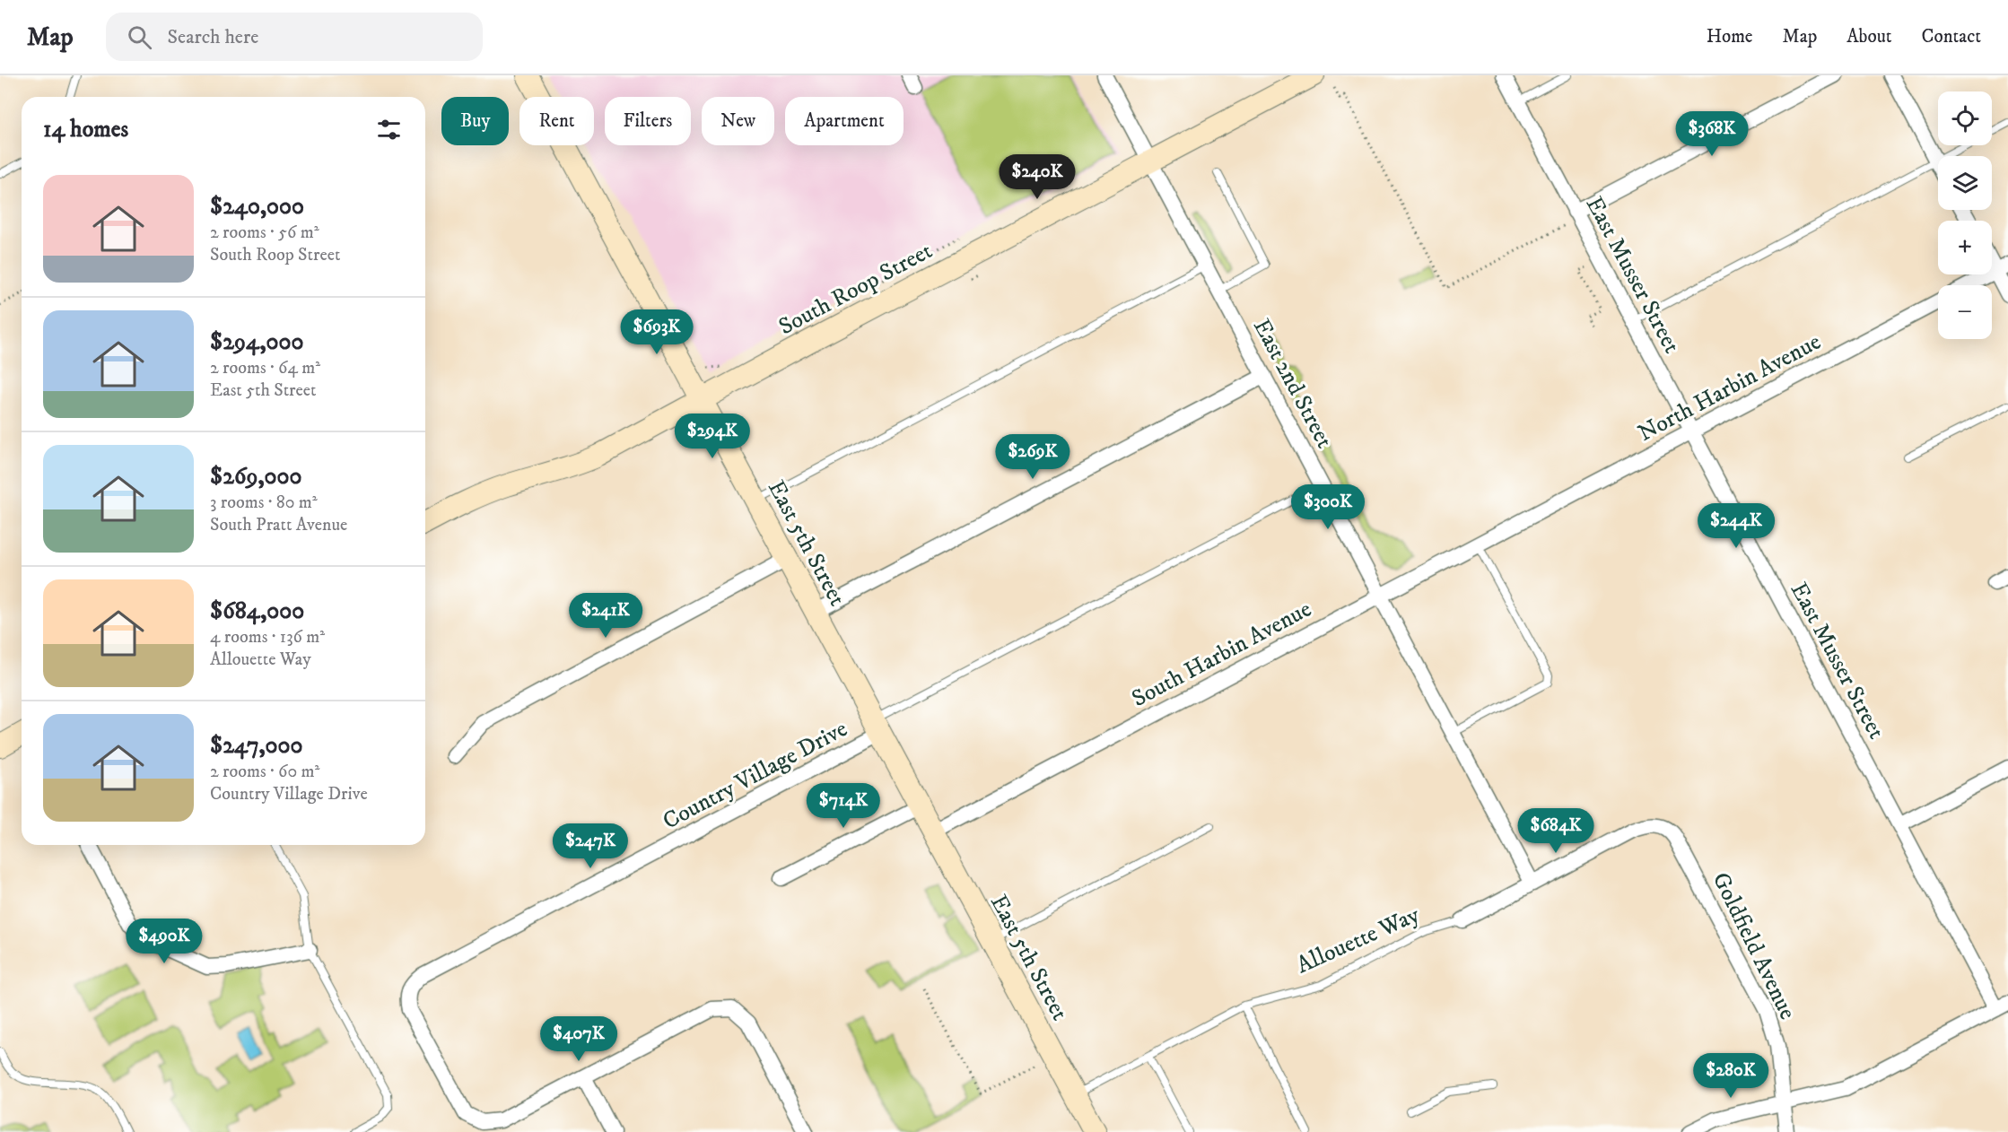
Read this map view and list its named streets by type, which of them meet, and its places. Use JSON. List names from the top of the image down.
{
  "streets": {
    "main road": ["South Roop Street", "East 5th Street"],
    "street": [
      "East Musser Street",
      "East 2nd Street",
      "North Harbin Avenue",
      "South Harbin Avenue",
      "Country Village Drive",
      "Allouette Way",
      "Goldfield Avenue"
    ]
  },
  "crossings": [
    ["East Musser Street", "North Harbin Avenue"],
    ["South Roop Street", "East 2nd Street"],
    ["South Roop Street", "East 5th Street"],
    ["East 2nd Street", "South Harbin Avenue"],
    ["East 2nd Street", "Allouette Way"],
    ["North Harbin Avenue", "South Harbin Avenue"],
    ["East 5th Street", "South Harbin Avenue"],
    ["East 5th Street", "Country Village Drive"],
    ["East 5th Street", "Allouette Way"],
    ["Allouette Way", "Goldfield Avenue"]
  ],
  "page": {
    "header": "Map",
    "search": "Search here",
    "nav": [
      "Home",
      "Map",
      "About",
      "Contact"
    ],
    "map_buttons": ["+", "−"],
    "chip": [
      "Buy",
      "Rent",
      "Filters",
      "New",
      "Apartment"
    ],
    "heading": "14 homes",
    "price": [
      "$368K",
      "$240K",
      "$693K",
      "$294K",
      "$269K",
      "$300K",
      "$244K",
      "$241K",
      "$714K",
      "$684K",
      "$247K",
      "$490K",
      "$407K",
      "$280K"
    ],
    "list": [
      {
        "name": "$240,000",
        "note": "2 rooms · 56 m² · South Roop Street"
      },
      {
        "name": "$294,000",
        "note": "2 rooms · 64 m² · East 5th Street"
      },
      {
        "name": "$269,000",
        "note": "3 rooms · 80 m² · South Pratt Avenue"
      },
      {
        "name": "$684,000",
        "note": "4 rooms · 136 m² · Allouette Way"
      },
      {
        "name": "$247,000",
        "note": "2 rooms · 60 m² · Country Village Drive"
      }
    ]
  }
}
